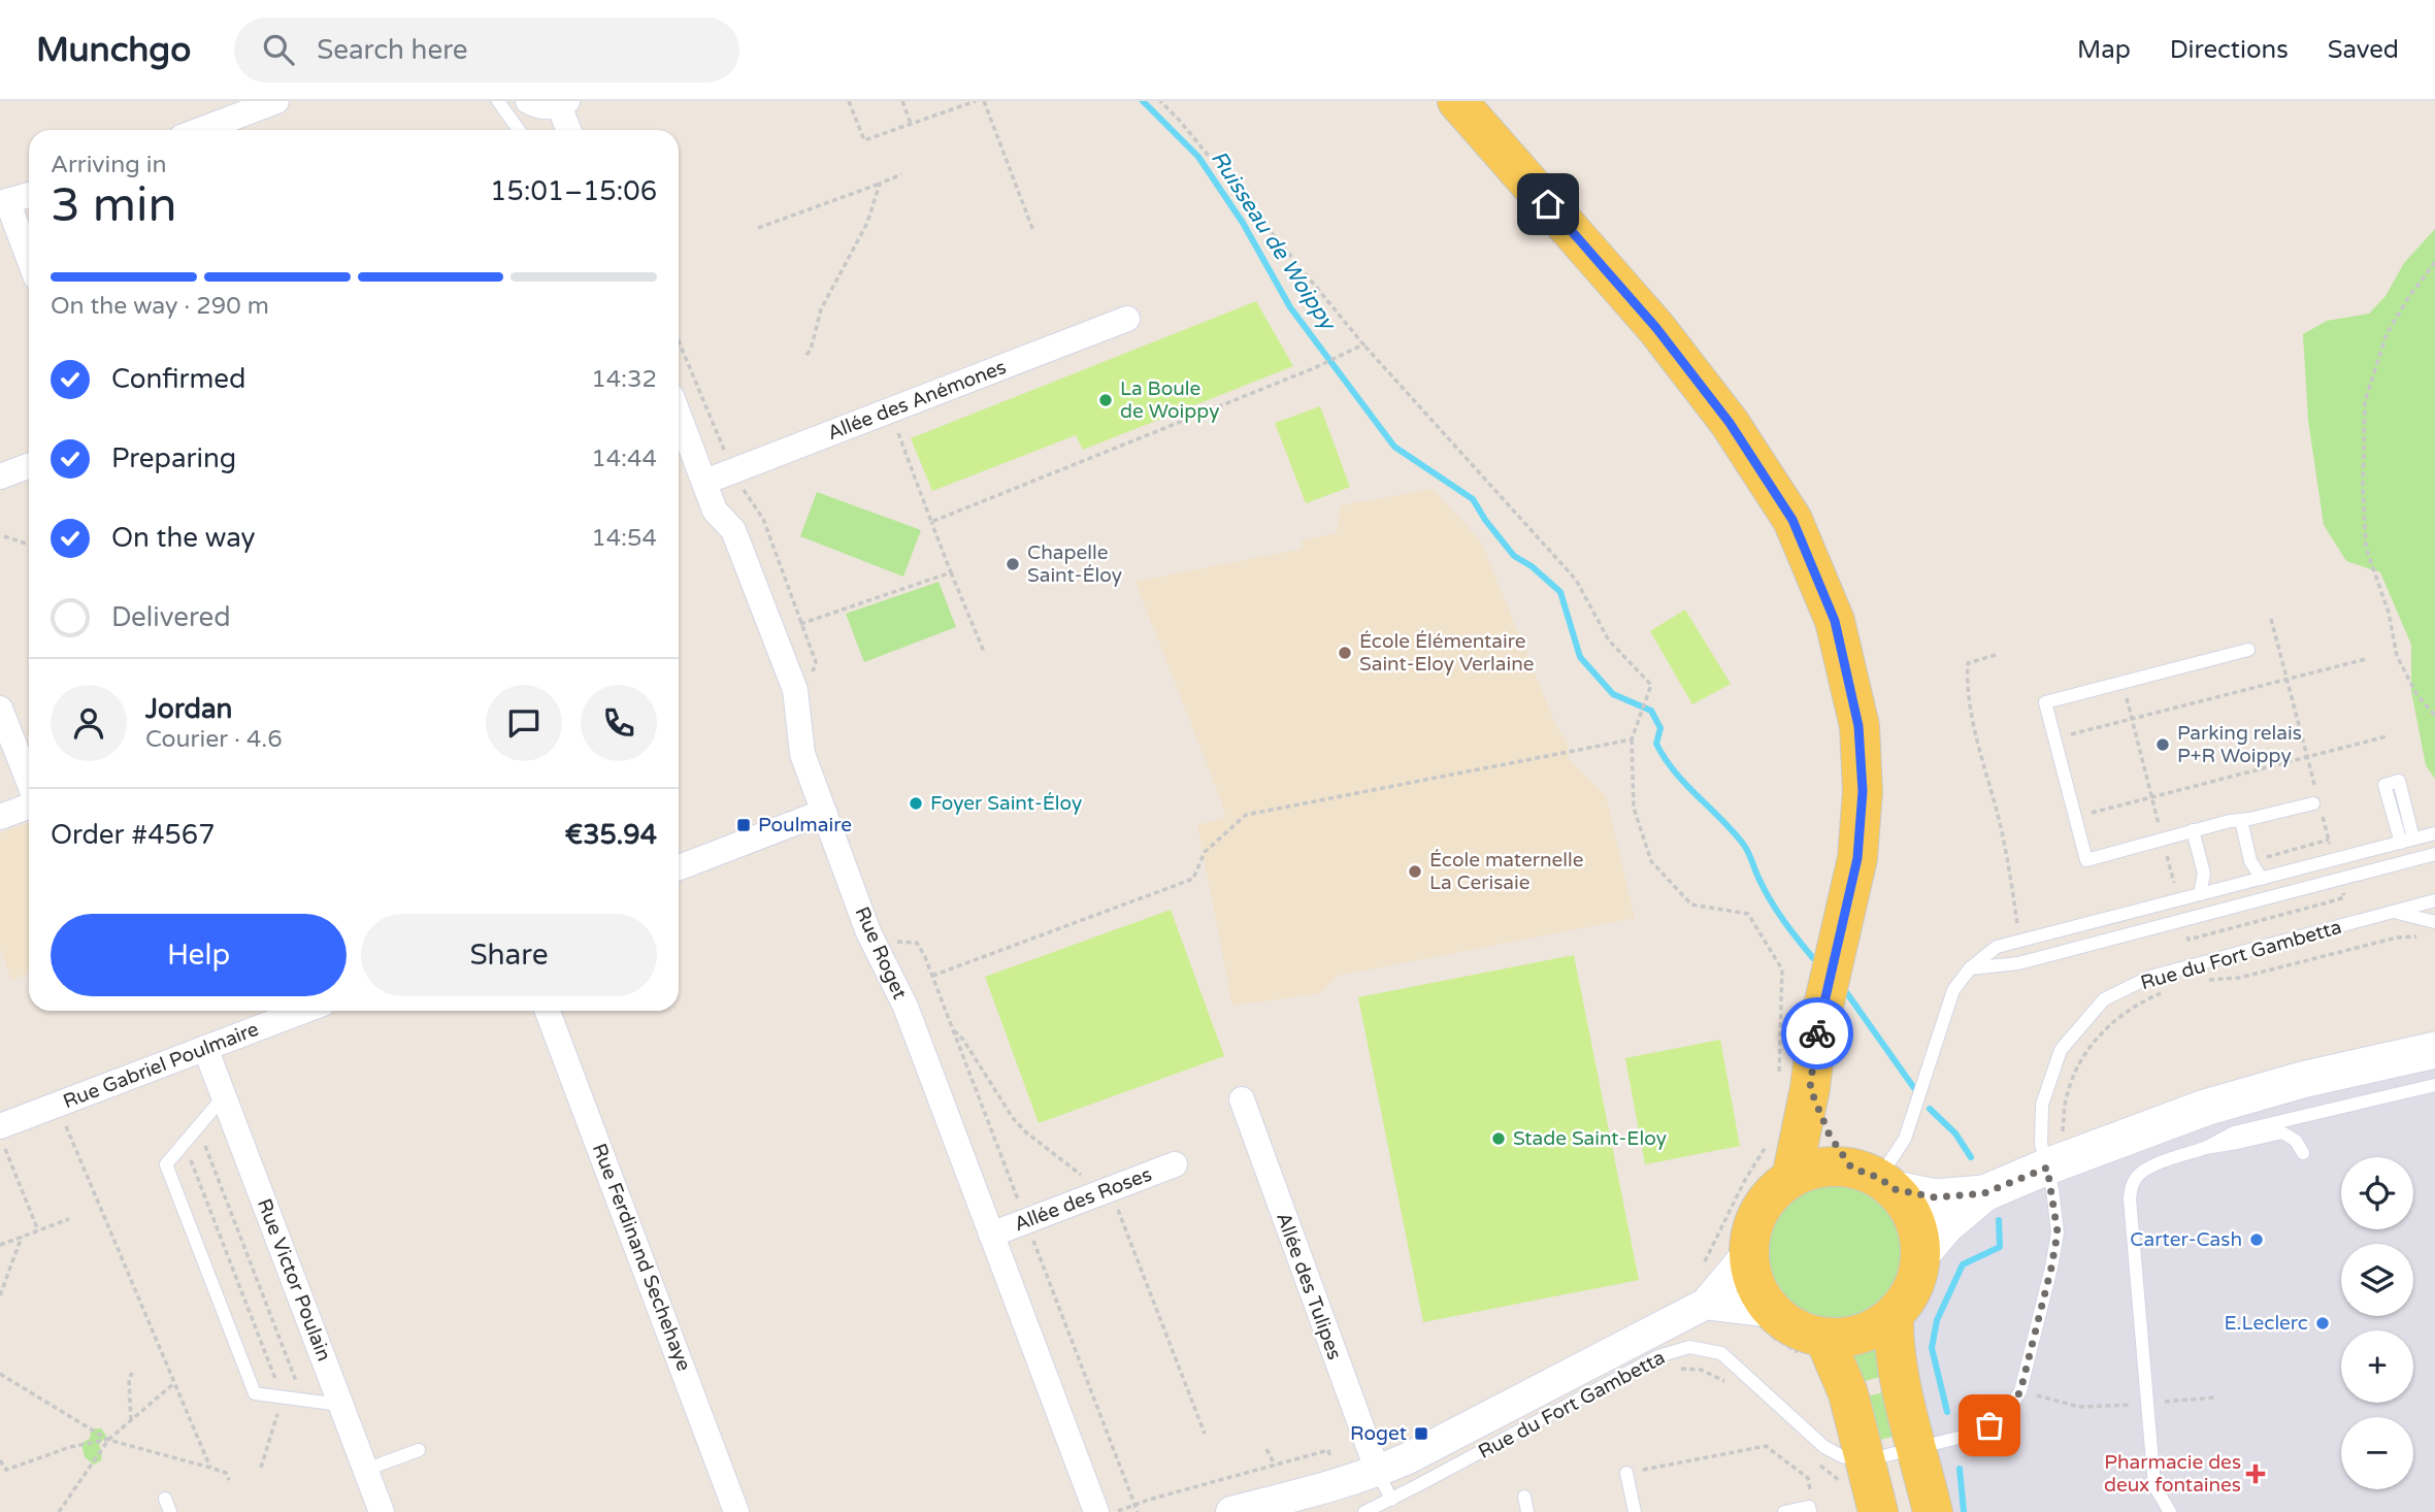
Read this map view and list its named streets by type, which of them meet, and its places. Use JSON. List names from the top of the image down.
{
  "streets": {
    "street": [
      "Allée des Anémones",
      "Rue Roget",
      "Rue du Fort Gambetta",
      "Rue Gabriel Poulmaire",
      "Allée des Roses",
      "Rue Ferdinand Sechehaye",
      "Rue Victor Poulain",
      "Allée des Tulipes"
    ]
  },
  "crossings": [
    ["Allée des Anémones", "Rue Roget"],
    ["Rue Roget", "Allée des Roses"],
    ["Rue du Fort Gambetta", "Allée des Tulipes"],
    ["Rue Gabriel Poulmaire", "Rue Victor Poulain"]
  ],
  "water": ["Ruisseau de Woippy"],
  "places": {
    "other": [
      "La Boule de Woippy",
      "Chapelle Saint-Éloy",
      "École Élémentaire Saint-Eloy Verlaine",
      "Parking relais P+R Woippy",
      "Foyer Saint-Éloy",
      "École maternelle La Cerisaie",
      "Stade Saint-Eloy",
      "Carter-Cash",
      "E.Leclerc"
    ],
    "transit": ["Poulmaire", "Roget"],
    "health": ["Pharmacie des deux fontaines"]
  },
  "page": {
    "header": "Munchgo",
    "search": "Search here",
    "nav": ["Map", "Directions", "Saved"],
    "heading": ["3 min", "Arriving in", "15:01–15:06"],
    "panel": [
      "Jordan",
      "Courier · 4.6",
      "Order #4567",
      "€35.94"
    ],
    "bar": "On the way · 290 m",
    "list": [
      ["Confirmed", "14:32"],
      ["Preparing", "14:44"],
      ["On the way", "14:54"],
      "Delivered"
    ],
    "buttons": ["Help", "Share"],
    "map_buttons": ["+", "−"]
  }
}
